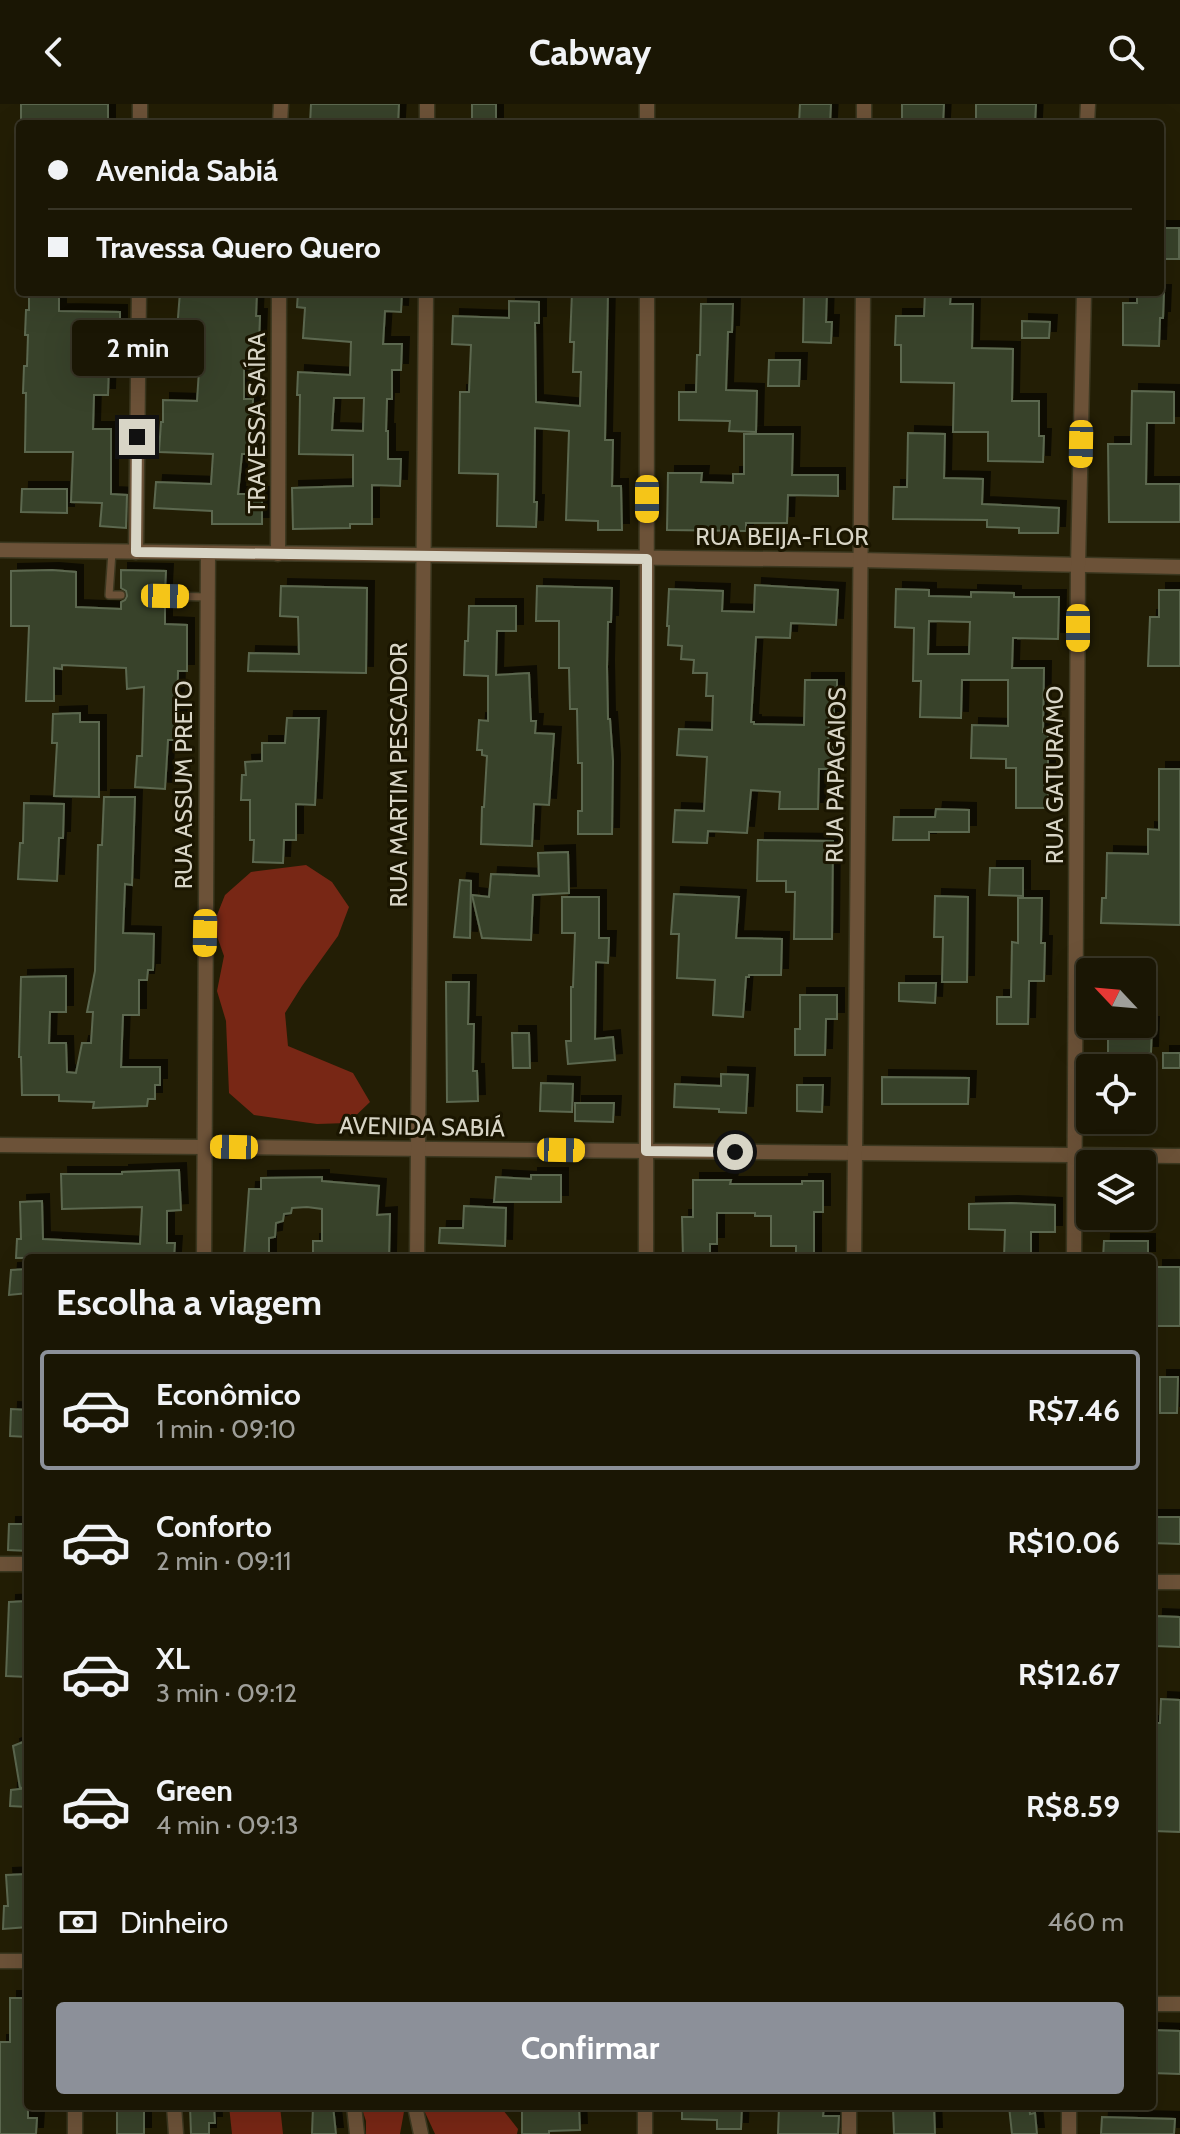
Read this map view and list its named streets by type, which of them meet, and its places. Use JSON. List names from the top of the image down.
{
  "streets": {
    "street": [
      "TRAVESSA SAÍRA",
      "RUA BEIJA-FLOR",
      "RUA MARTIM PESCADOR",
      "RUA PAPAGAIOS",
      "RUA GATURAMO",
      "RUA ASSUM PRETO",
      "AVENIDA SABIÁ"
    ]
  },
  "crossings": [
    ["TRAVESSA SAÍRA", "RUA BEIJA-FLOR"],
    ["RUA BEIJA-FLOR", "RUA MARTIM PESCADOR"],
    ["RUA BEIJA-FLOR", "RUA PAPAGAIOS"],
    ["RUA BEIJA-FLOR", "RUA GATURAMO"],
    ["RUA BEIJA-FLOR", "RUA ASSUM PRETO"],
    ["RUA MARTIM PESCADOR", "AVENIDA SABIÁ"],
    ["RUA PAPAGAIOS", "AVENIDA SABIÁ"],
    ["RUA GATURAMO", "AVENIDA SABIÁ"],
    ["RUA ASSUM PRETO", "AVENIDA SABIÁ"]
  ],
  "north": "top left",
  "page": {
    "header": "Cabway",
    "banner": ["Avenida Sabiá", "Travessa Quero Quero"],
    "bubble": "2 min",
    "heading": "Escolha a viagem",
    "list": [
      {
        "name": "Econômico",
        "note": "1 min · 09:10",
        "value": "R$7.46"
      },
      {
        "name": "Conforto",
        "note": "2 min · 09:11",
        "value": "R$10.06"
      },
      {
        "name": "XL",
        "note": "3 min · 09:12",
        "value": "R$12.67"
      },
      {
        "name": "Green",
        "note": "4 min · 09:13",
        "value": "R$8.59"
      }
    ],
    "pay": ["Dinheiro", "460 m"],
    "buttons": "Confirmar"
  }
}
